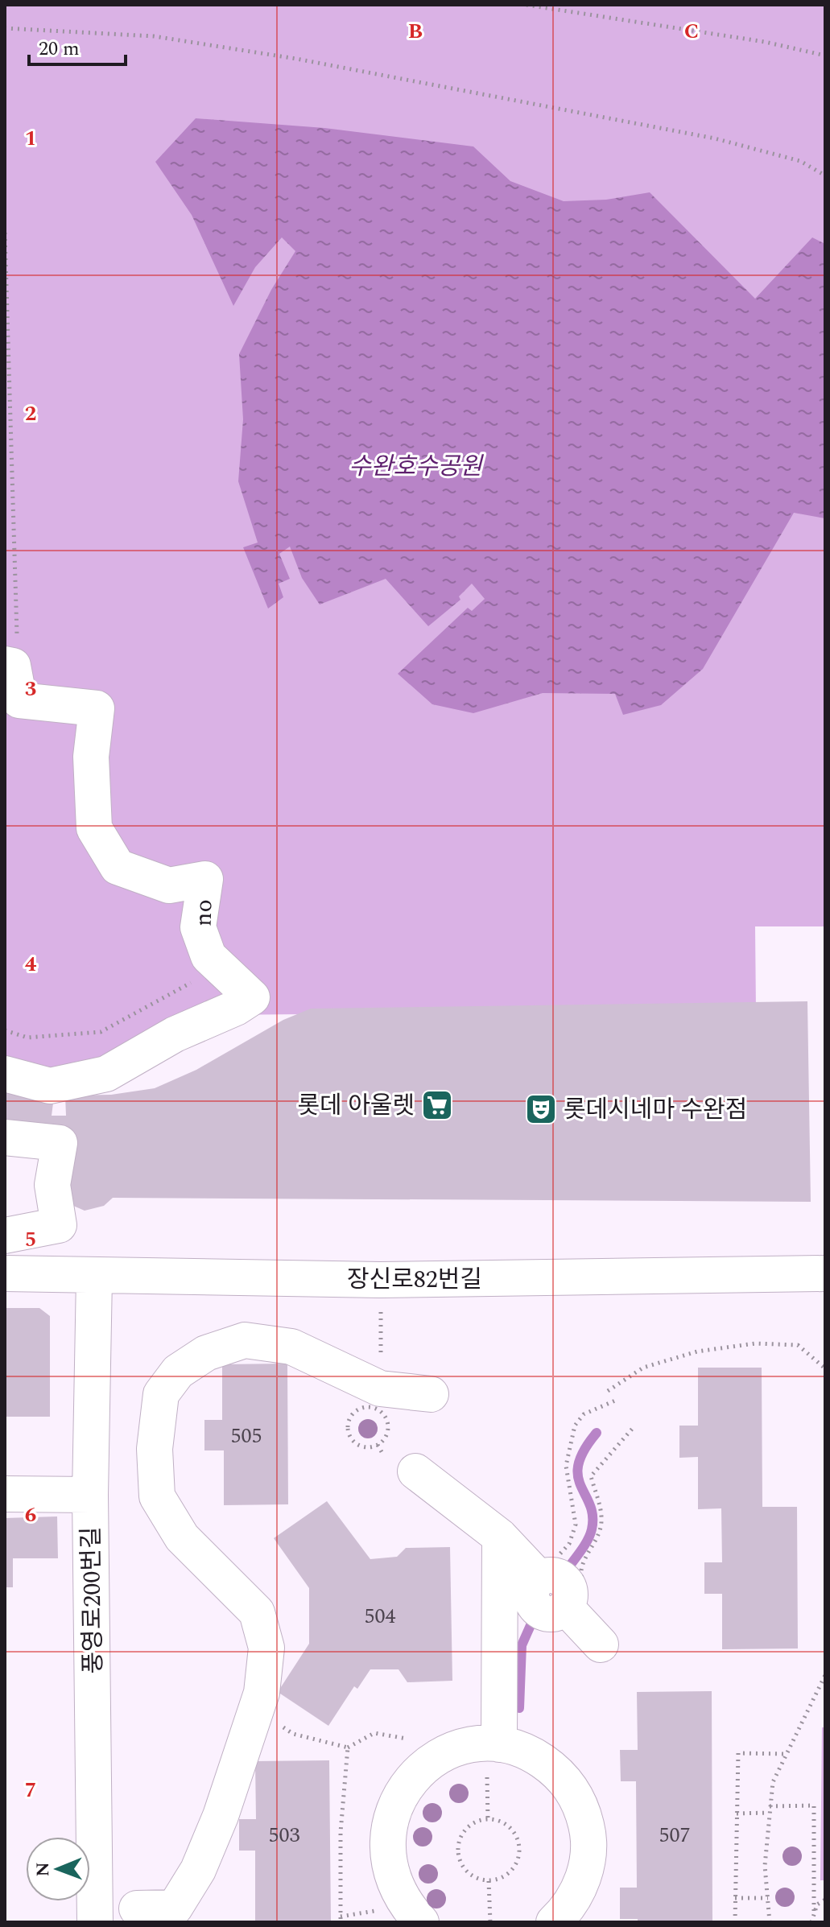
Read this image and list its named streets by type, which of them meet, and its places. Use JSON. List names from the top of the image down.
{
  "streets": {
    "street": ["no", "장신로82번길", "풍영로200번길"]
  },
  "crossings": [
    ["장신로82번길", "풍영로200번길"]
  ],
  "parks": ["수완호수공원"],
  "places": {
    "supermarket": ["롯데 아울렛"],
    "theatre": ["롯데시네마 수완점"]
  },
  "house_numbers": [
    "505",
    "504",
    "503",
    "507"
  ],
  "scale_bar": "20 m",
  "north": "left",
  "grid": {
    "columns": ["B", "C"],
    "rows": [
      "1",
      "2",
      "3",
      "4",
      "5",
      "6",
      "7"
    ]
  }
}
